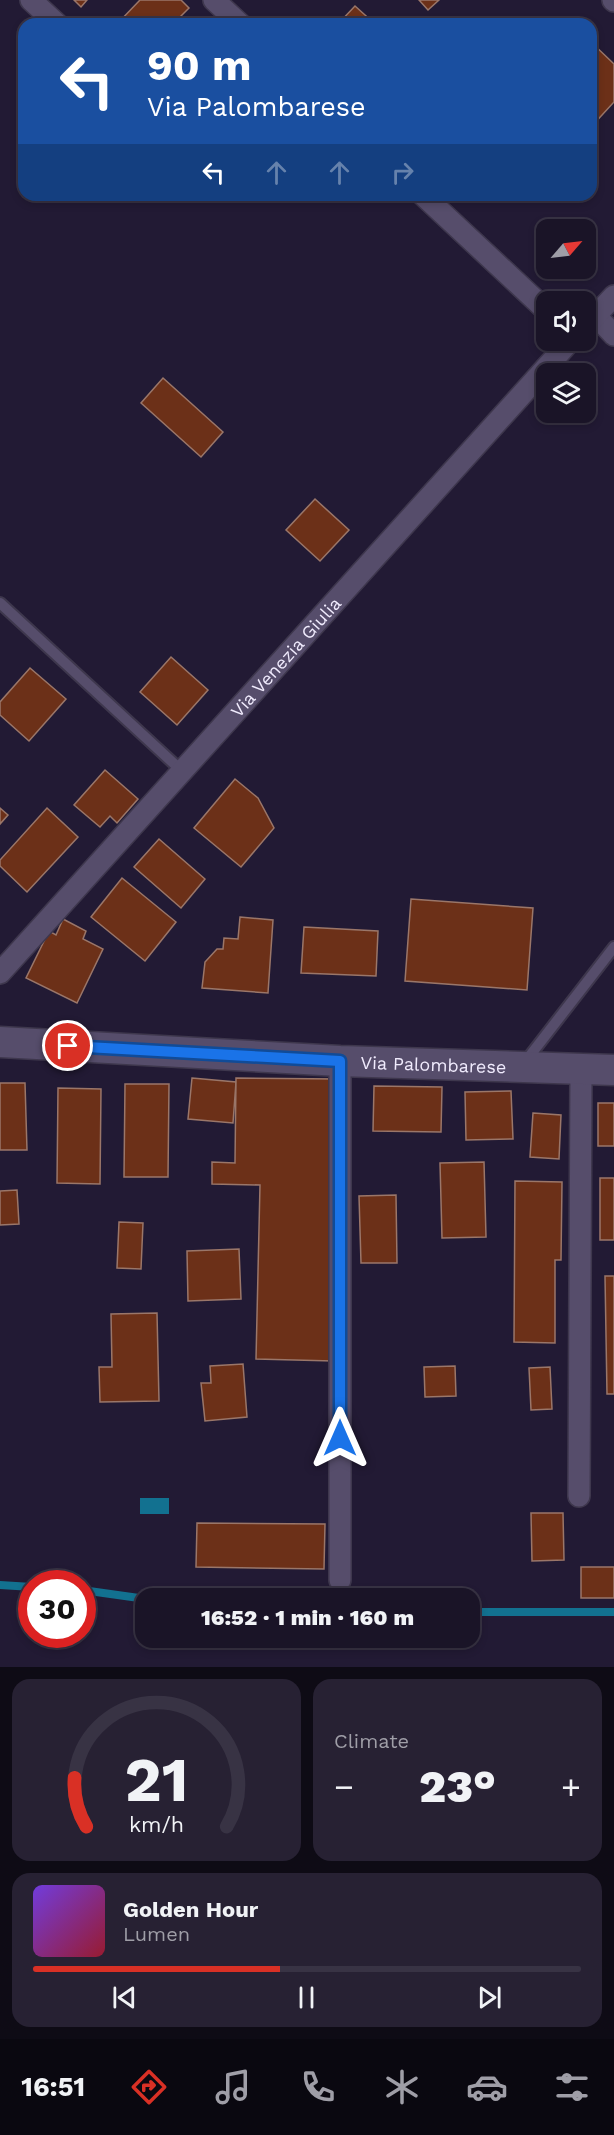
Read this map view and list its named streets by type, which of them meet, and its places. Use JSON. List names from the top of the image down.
{
  "streets": {
    "main road": ["Via Palombarese"],
    "street": ["Via Venezia Giulia"]
  },
  "north": "top right",
  "page": {
    "turn": ["90 m", "Via Palombarese"],
    "limit": "30",
    "trip": "16:52 · 1 min · 160 m",
    "tile": "Climate",
    "heat": ["−", "23°", "+"],
    "song": ["Golden Hour", "Lumen"],
    "tabs": "16:51",
    "gauge": ["21", "km/h"]
  }
}
